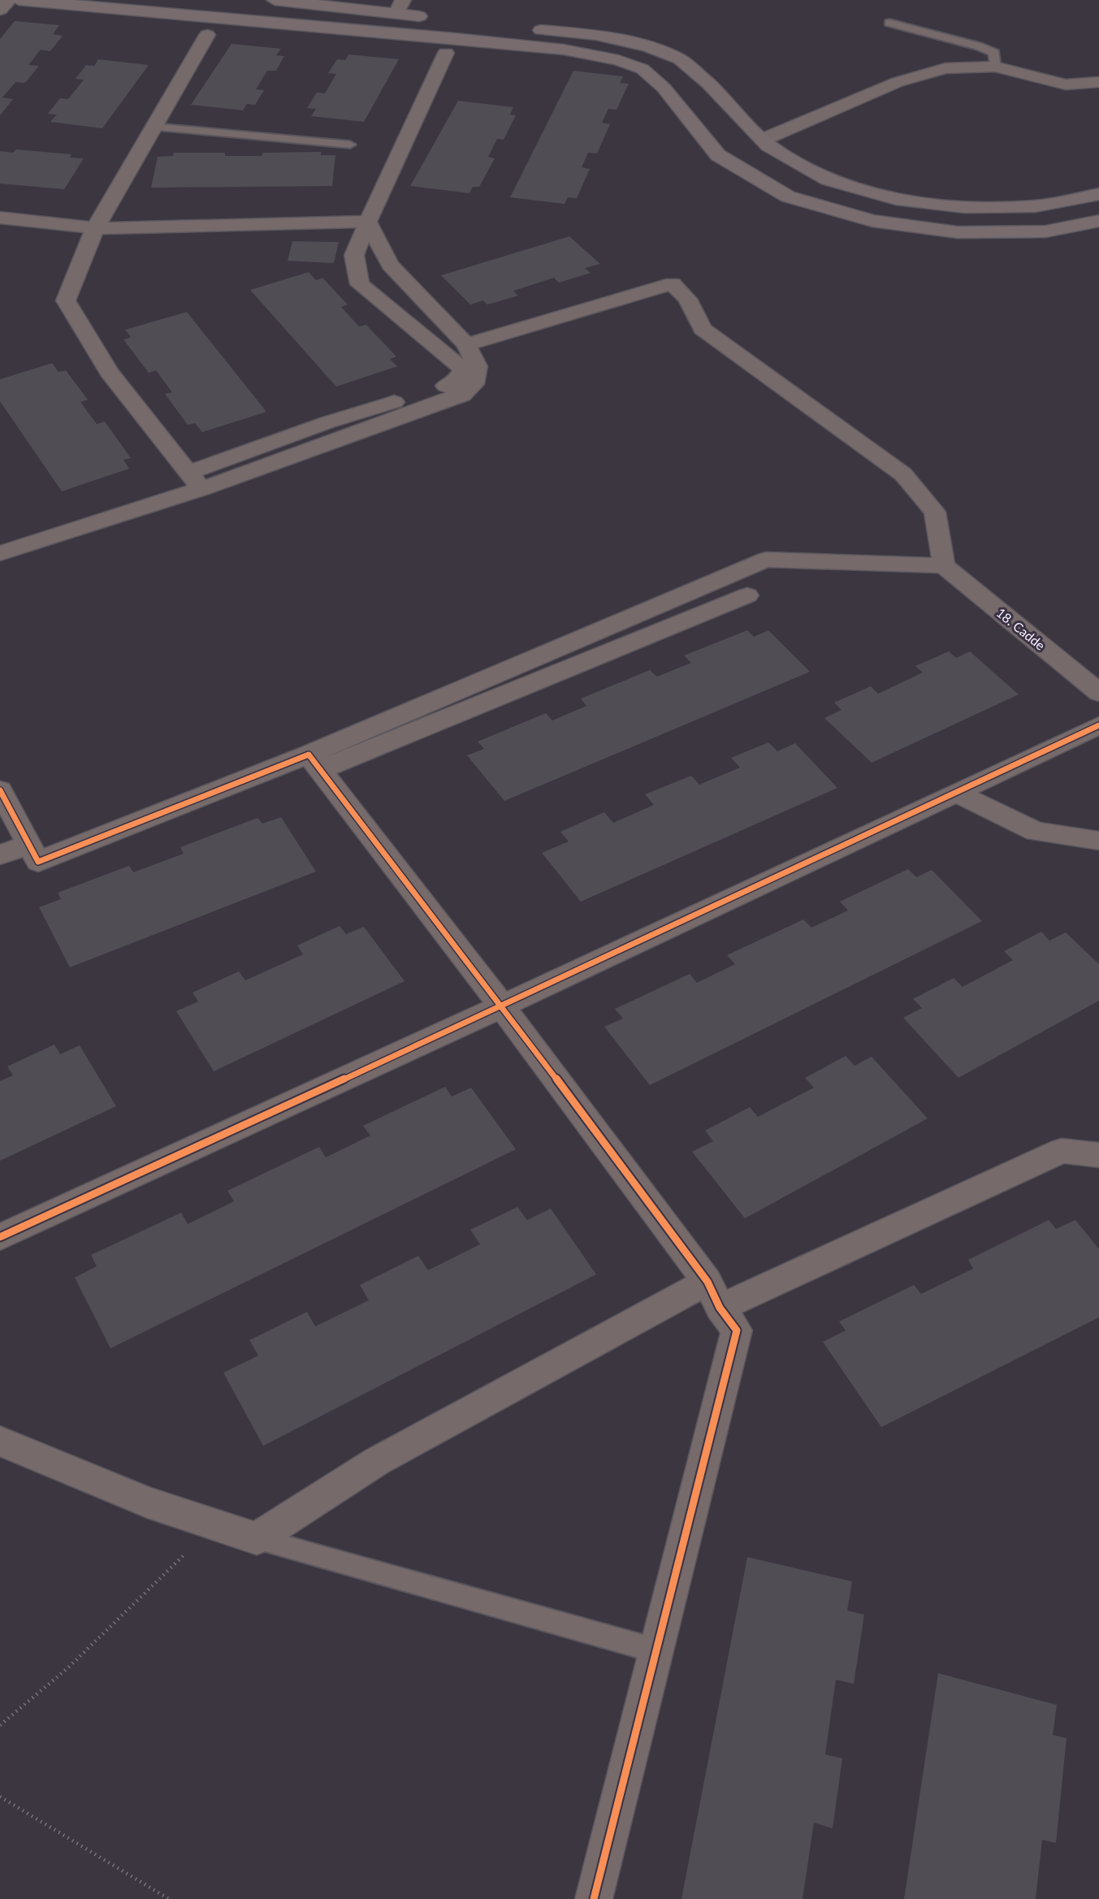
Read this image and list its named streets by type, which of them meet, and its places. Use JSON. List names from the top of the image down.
{
  "streets": {
    "street": ["18. Cadde"]
  }
}
